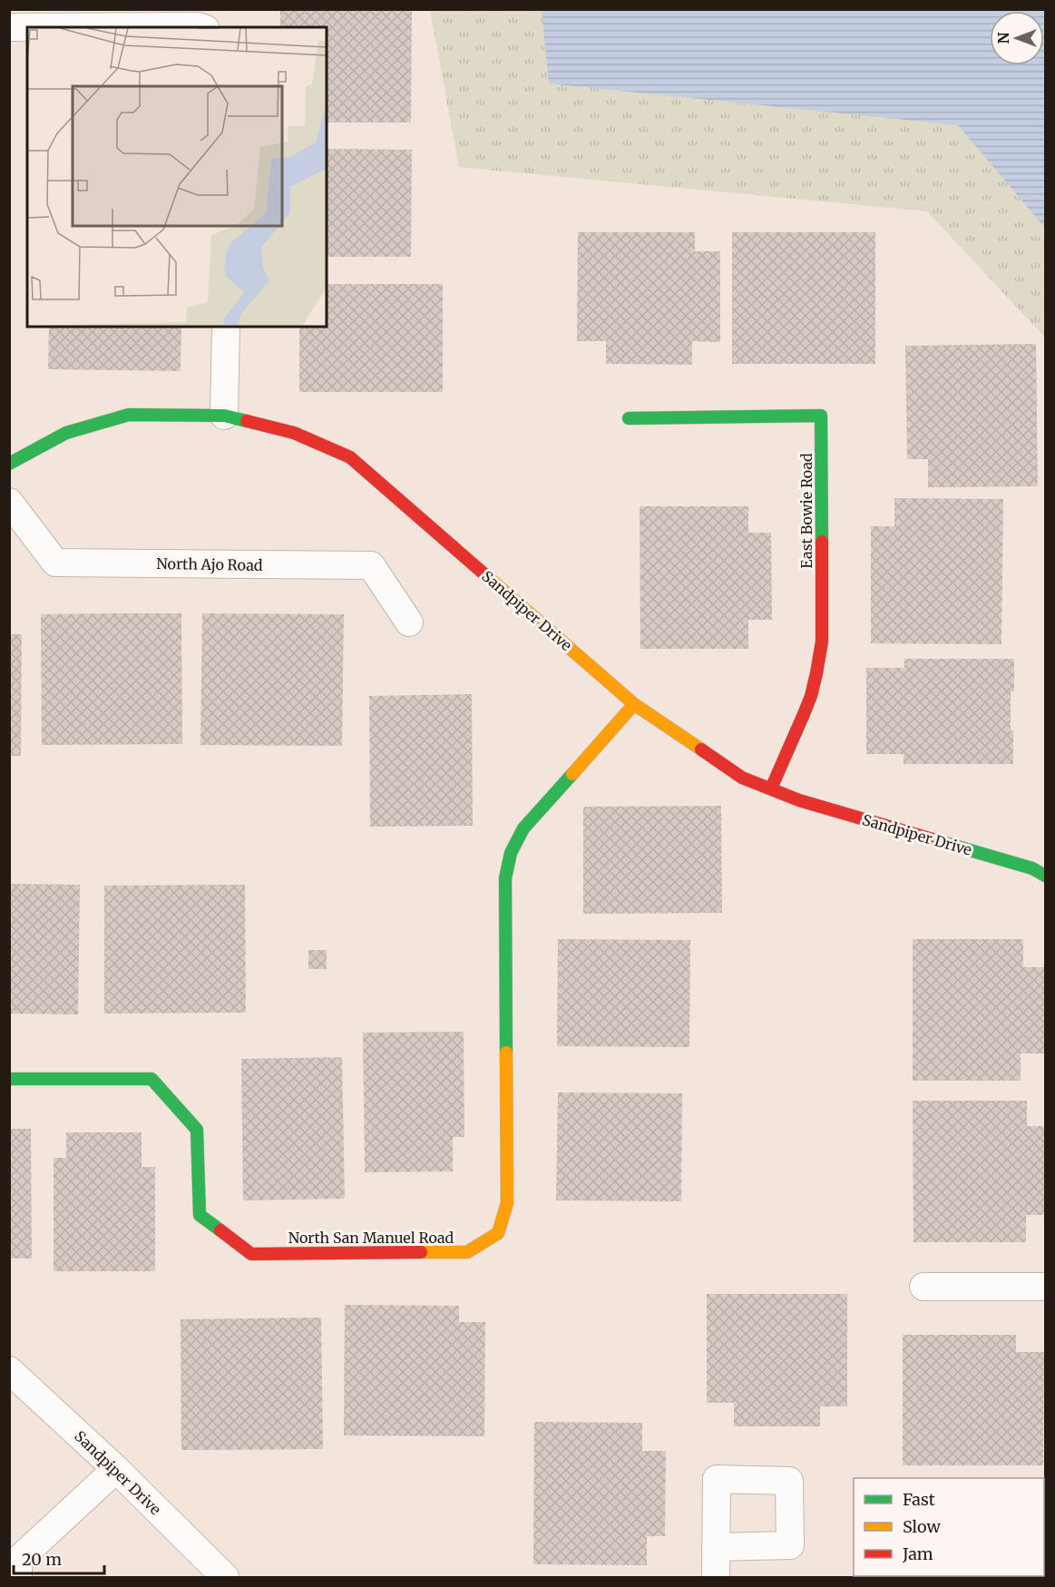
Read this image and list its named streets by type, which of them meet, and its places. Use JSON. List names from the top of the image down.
{
  "streets": {
    "street": [
      "East Bowie Road",
      "North Ajo Road",
      "Sandpiper Drive",
      "North San Manuel Road"
    ]
  },
  "crossings": [
    ["East Bowie Road", "Sandpiper Drive"],
    ["Sandpiper Drive", "North San Manuel Road"]
  ],
  "legend": ["Fast", "Slow", "Jam"],
  "scale_bar": "20 m",
  "north": "left"
}
